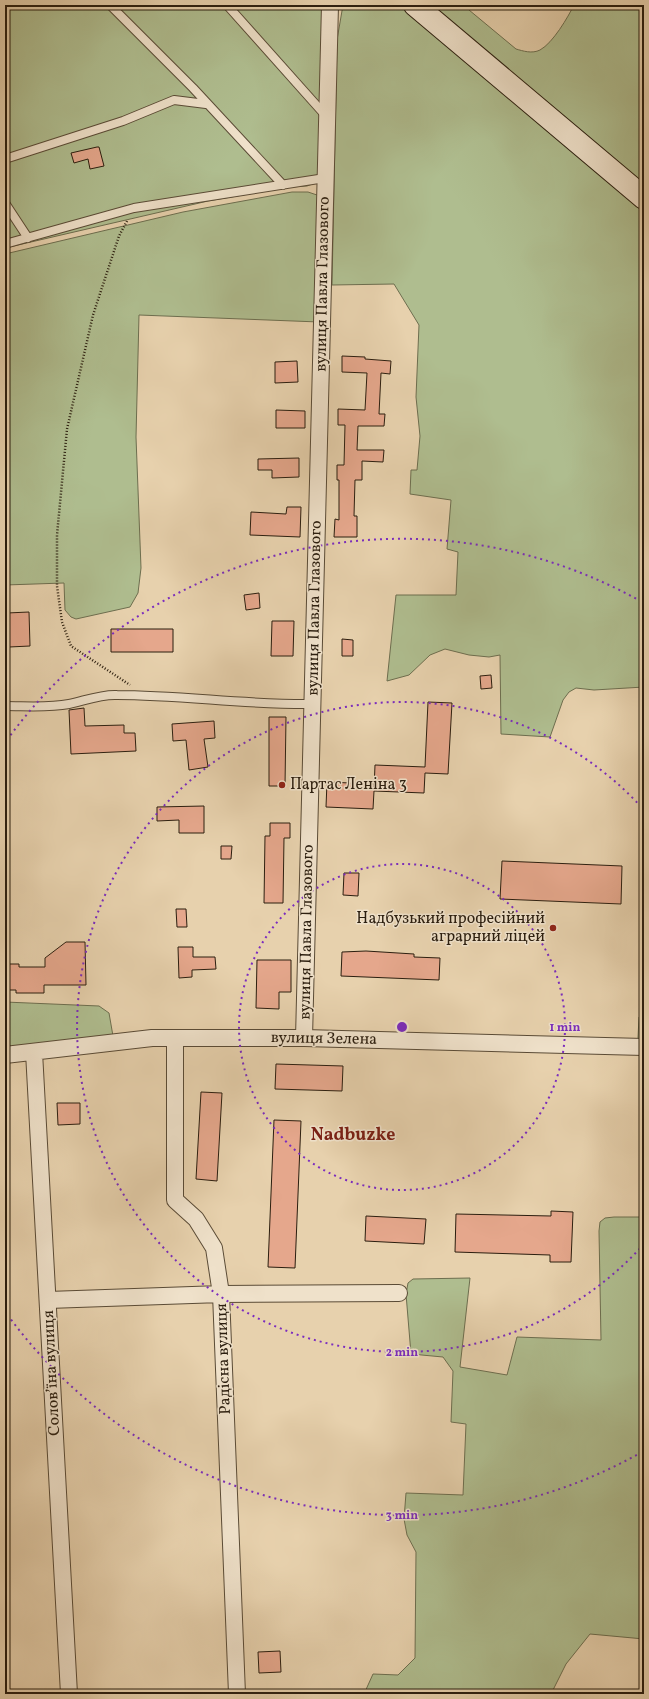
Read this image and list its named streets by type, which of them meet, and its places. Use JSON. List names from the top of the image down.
{
  "streets": {
    "street": [
      "вулиця Павла Глазового",
      "вулиця Зелена",
      "Радісна вулиця",
      "Соловʼїна вулиця"
    ]
  },
  "crossings": [
    ["вулиця Павла Глазового", "вулиця Зелена"],
    ["вулиця Зелена", "Радісна вулиця"],
    ["вулиця Зелена", "Соловʼїна вулиця"]
  ],
  "districts": ["Nadbuzke"],
  "places": ["Партас Леніна 3", "Надбузький професійний аграрний ліцей"],
  "rings": ["1 min", "2 min", "3 min"]
}
